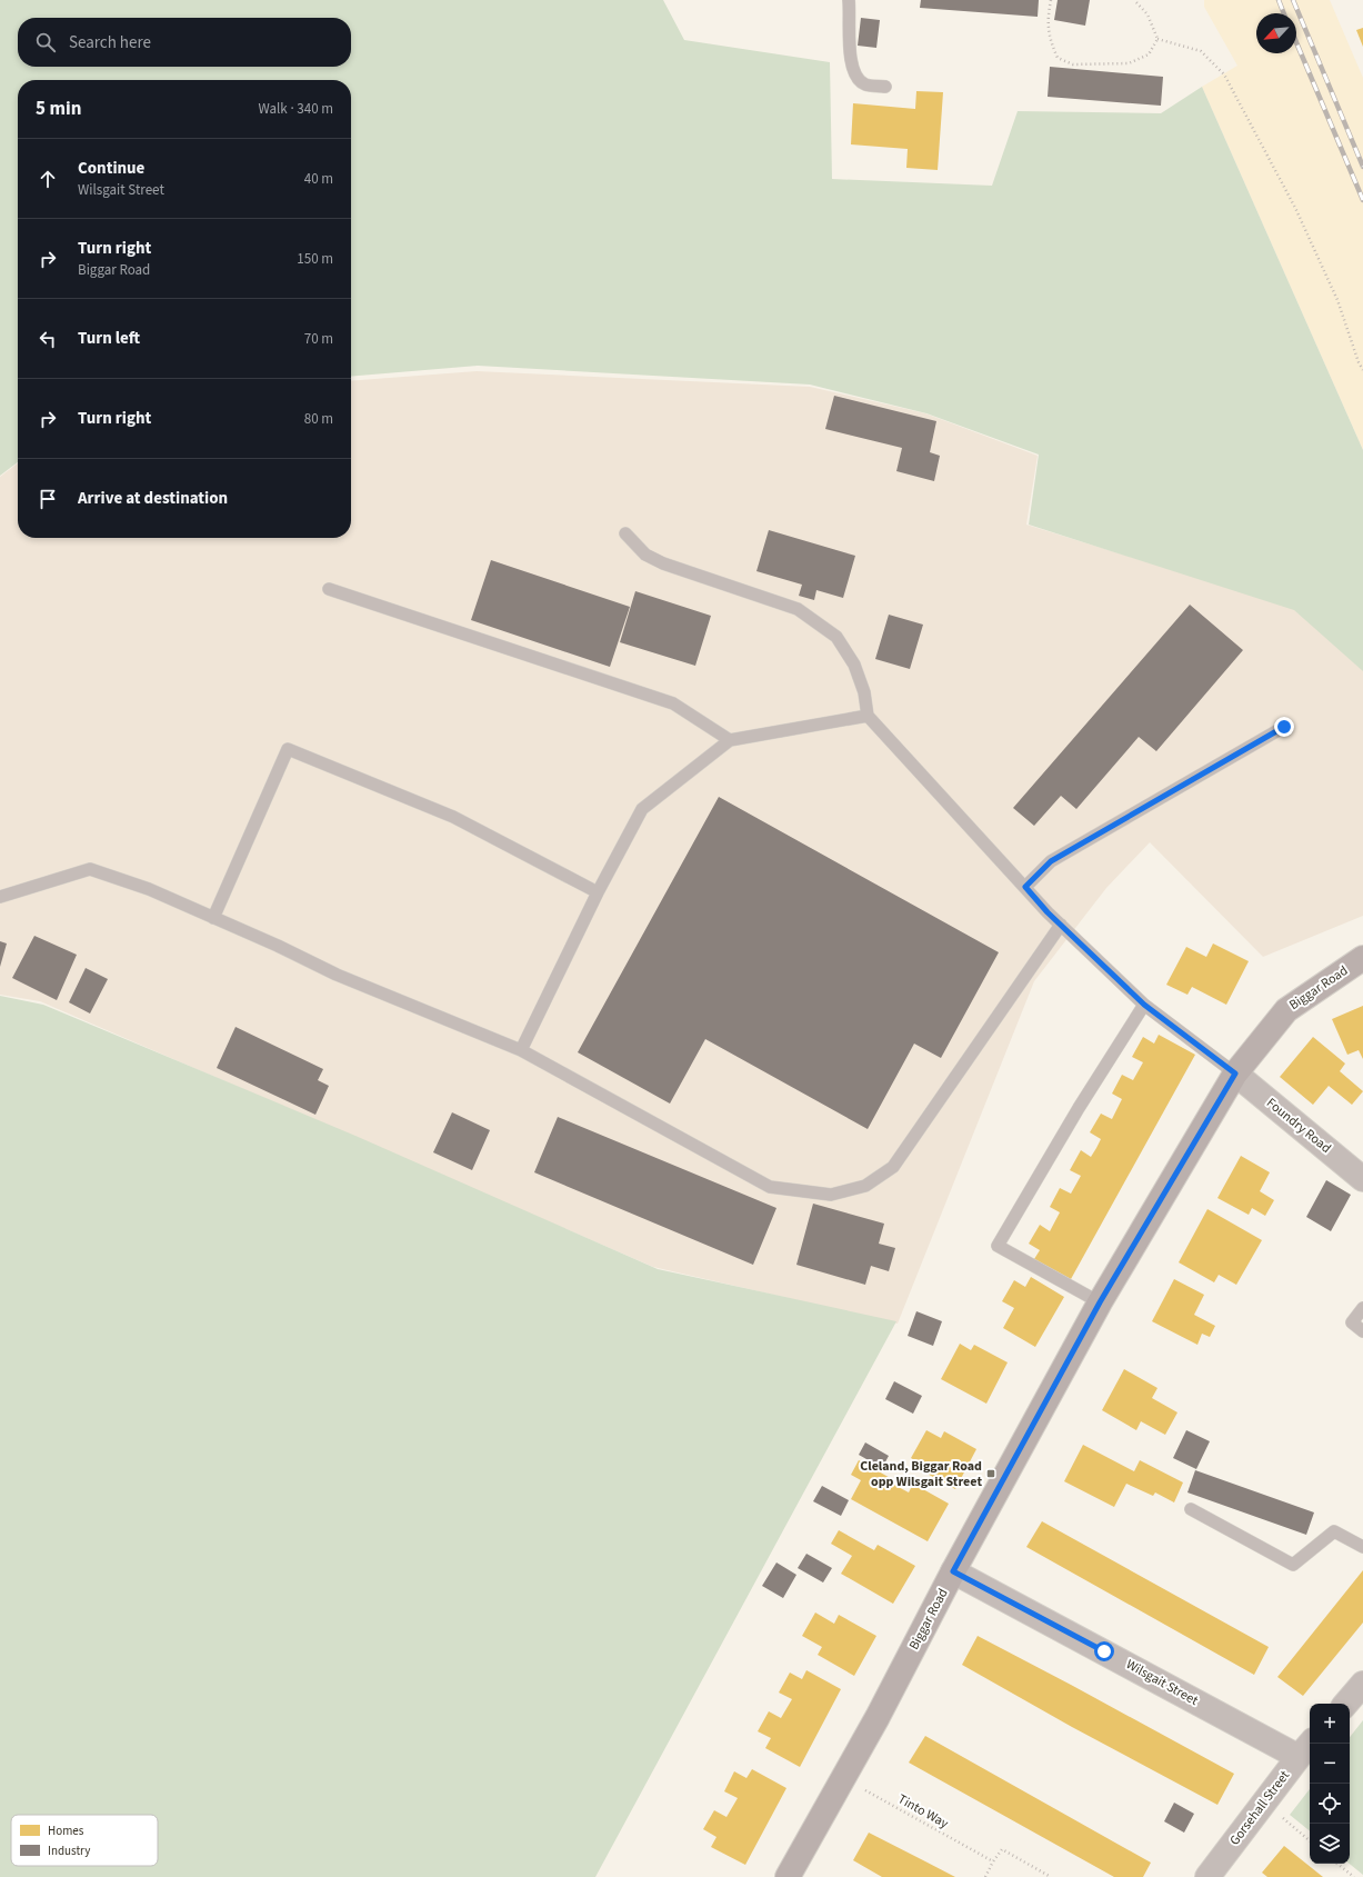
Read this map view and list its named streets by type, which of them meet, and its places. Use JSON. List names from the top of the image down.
{
  "streets": {
    "street": [
      "Biggar Road",
      "Foundry Road",
      "Wilsgait Street",
      "Gorsehall Street"
    ],
    "path": ["Tinto Way"]
  },
  "crossings": [
    ["Biggar Road", "Foundry Road"],
    ["Biggar Road", "Wilsgait Street"],
    ["Biggar Road", "Tinto Way"],
    ["Wilsgait Street", "Gorsehall Street"]
  ],
  "places": {
    "transit": ["Cleland, Biggar Road opp Wilsgait Street"]
  },
  "legend": ["Homes", "Industry"],
  "north": "bottom left",
  "page": {
    "search": "Search here",
    "heading": ["5 min", "Walk · 340 m"],
    "list": [
      ["Continue", "Wilsgait Street", "40 m"],
      ["Turn right", "Biggar Road", "150 m"],
      ["Turn left", "70 m"],
      ["Turn right", "80 m"],
      "Arrive at destination"
    ],
    "map_buttons": ["+", "−"]
  }
}
